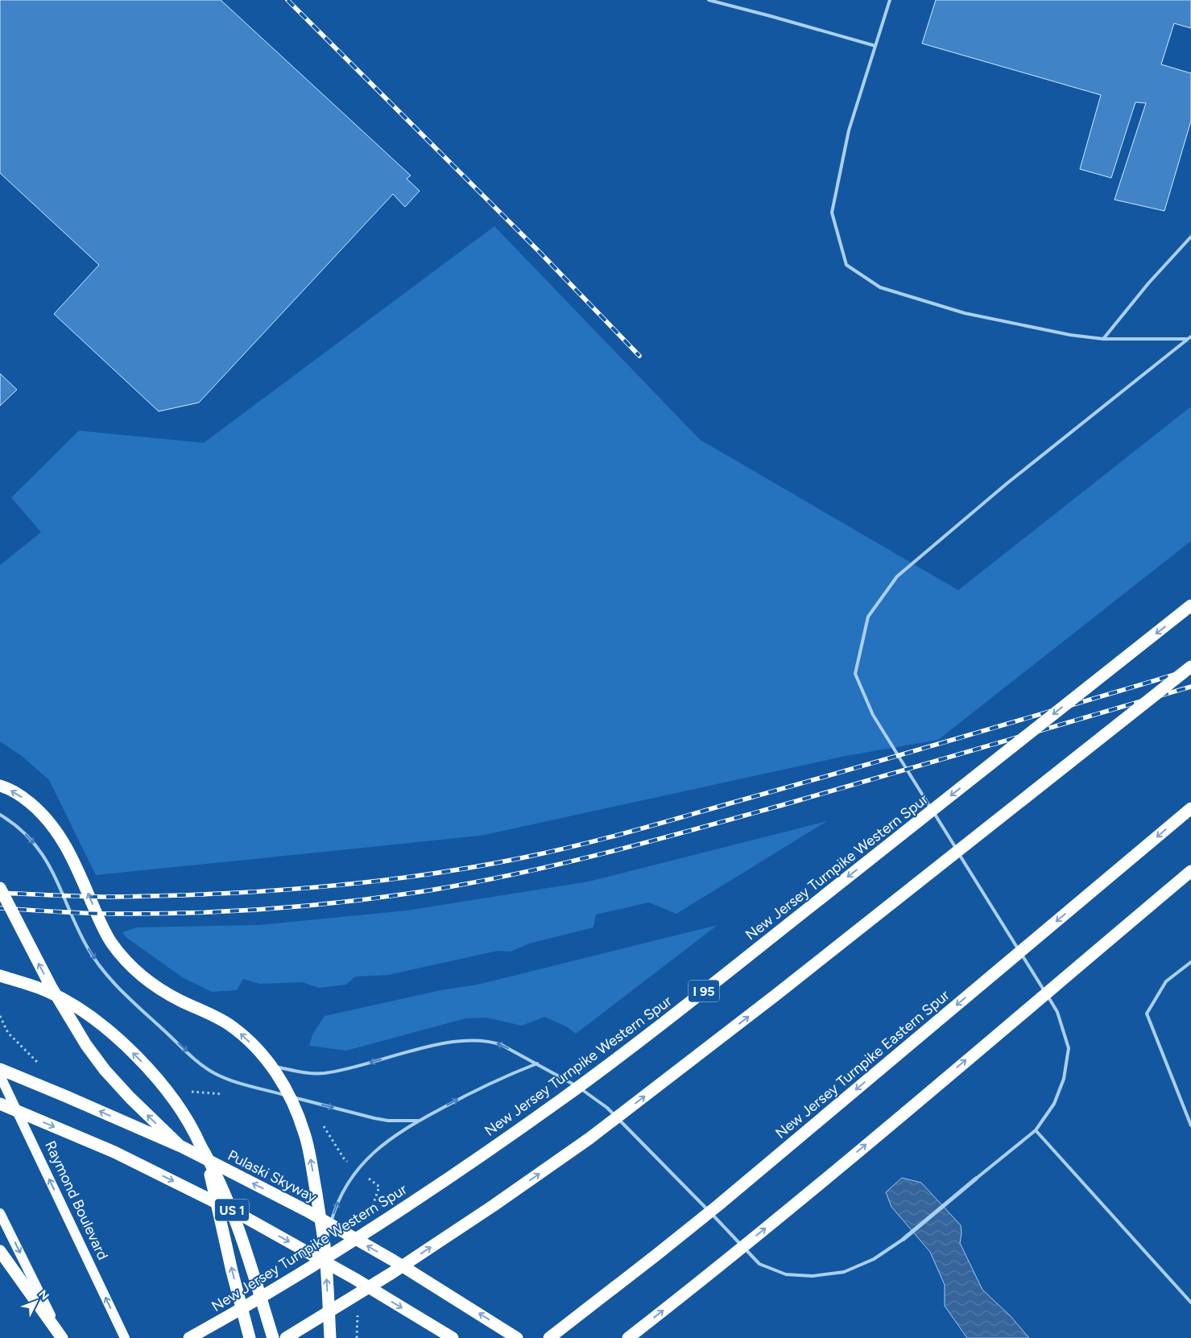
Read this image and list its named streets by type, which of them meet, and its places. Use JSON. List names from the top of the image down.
{
  "streets": {
    "highway": [
      "New Jersey Turnpike Western Spur",
      "I 95",
      "New Jersey Turnpike Eastern Spur",
      "Pulaski Skyway",
      "US 1"
    ],
    "main road": ["Raymond Boulevard"]
  },
  "north": "top right"
}
